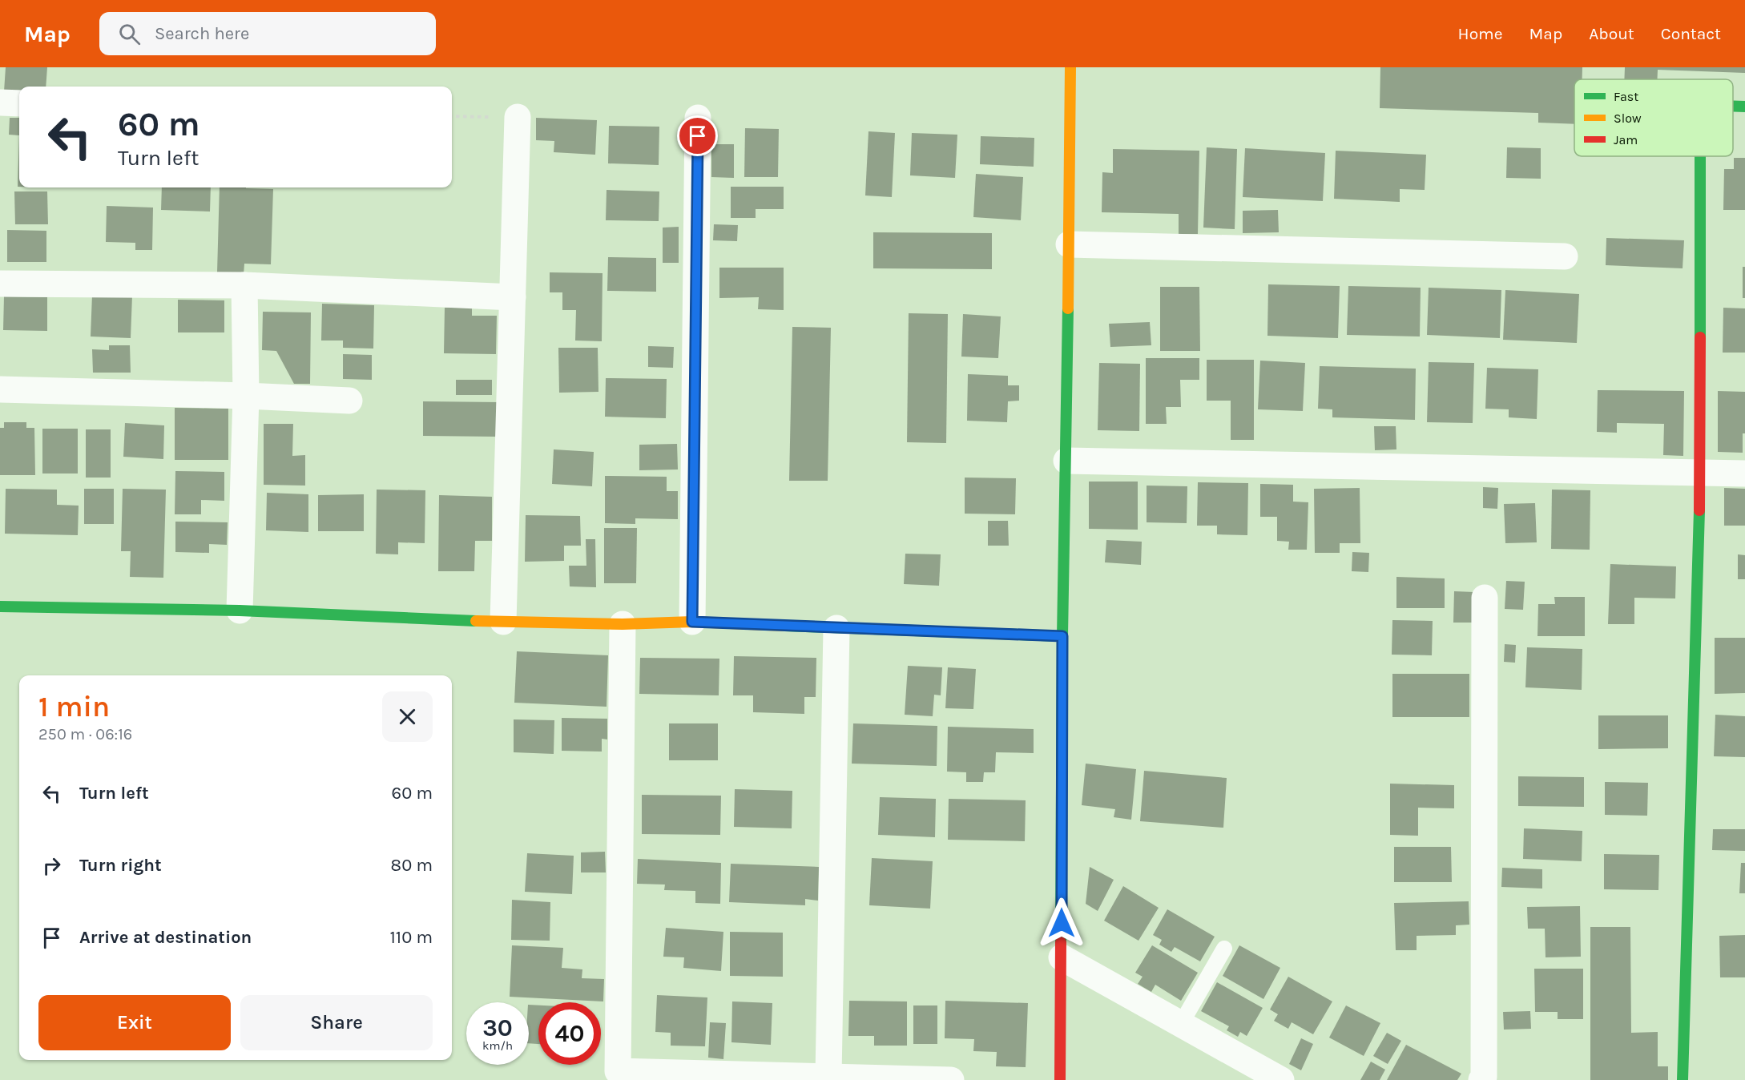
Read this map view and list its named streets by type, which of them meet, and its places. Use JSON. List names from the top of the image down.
{
  "legend": ["Fast", "Slow", "Jam"],
  "page": {
    "header": "Map",
    "search": "Search here",
    "nav": [
      "Home",
      "Map",
      "About",
      "Contact"
    ],
    "turn": ["60 m", "Turn left"],
    "heading": ["1 min", "250 m · 06:16"],
    "list": [
      {
        "name": "Turn left",
        "value": "60 m"
      },
      {
        "name": "Turn right",
        "value": "80 m"
      },
      {
        "name": "Arrive at destination",
        "value": "110 m"
      }
    ],
    "buttons": ["Exit", "Share"],
    "speed": "30 km/h",
    "limit": "40"
  }
}
